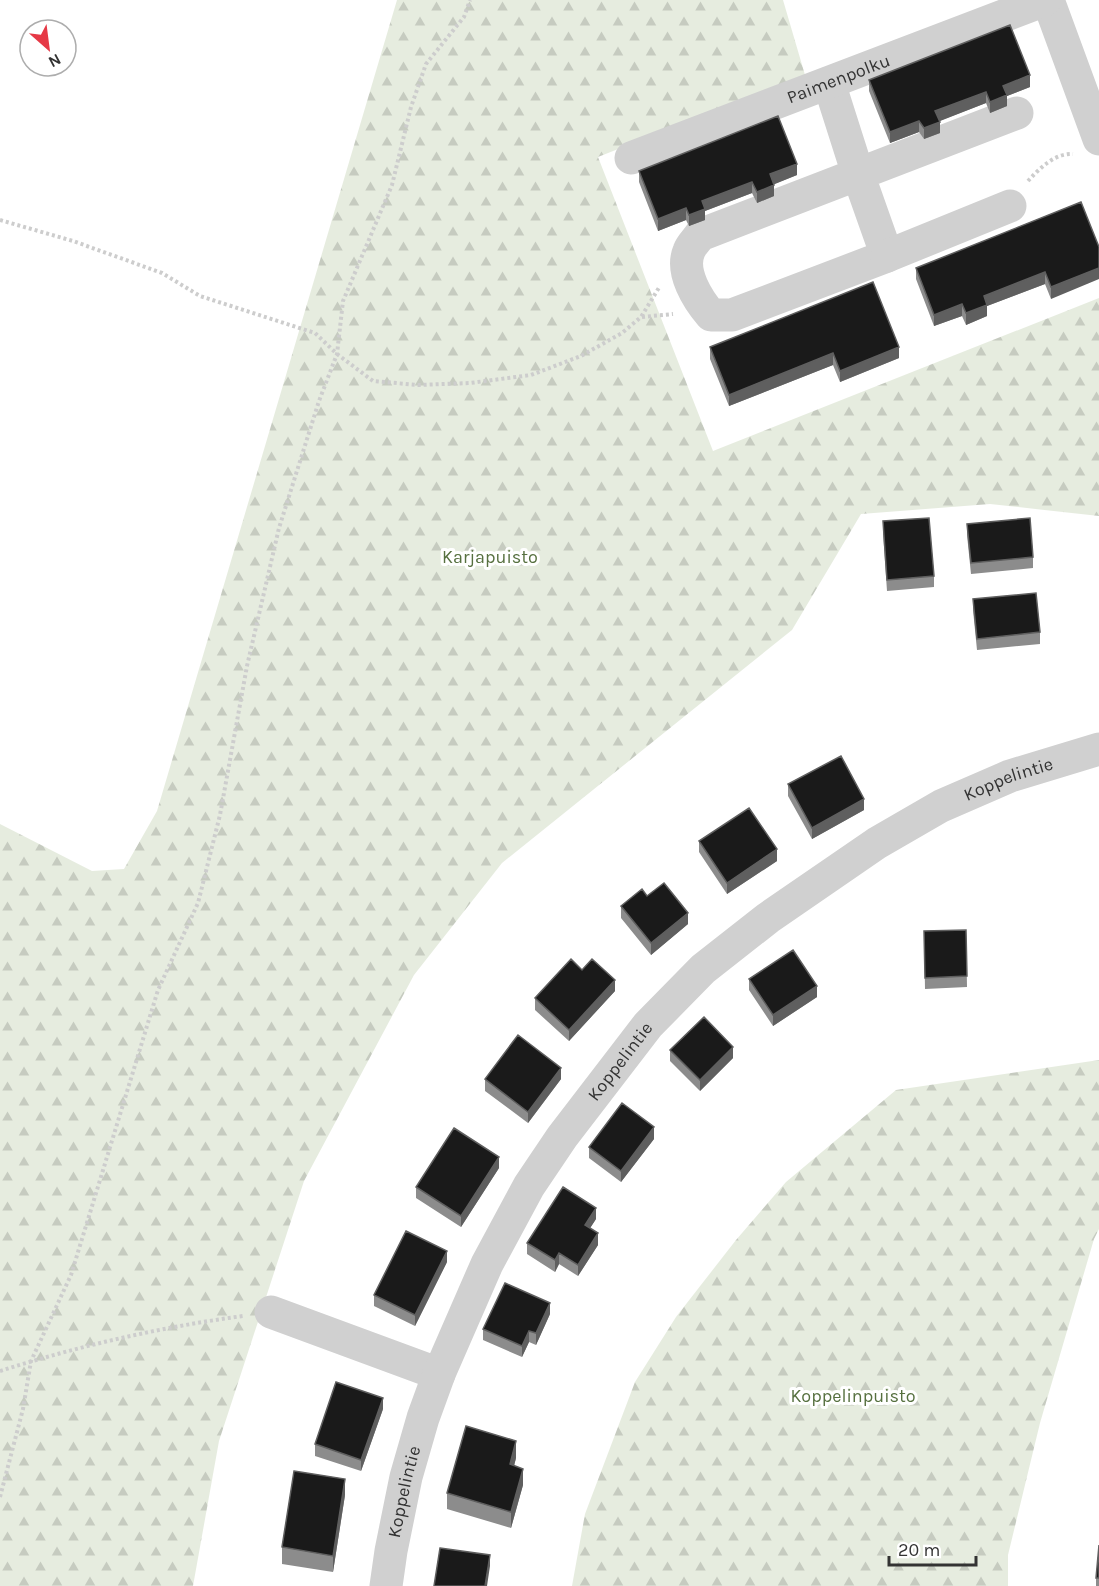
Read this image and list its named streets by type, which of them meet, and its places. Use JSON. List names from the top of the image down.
{
  "streets": {
    "street": ["Paimenpolku", "Koppelintie"]
  },
  "parks": ["Karjapuisto", "Koppelinpuisto"],
  "scale_bar": "20 m",
  "north": "bottom right"
}
